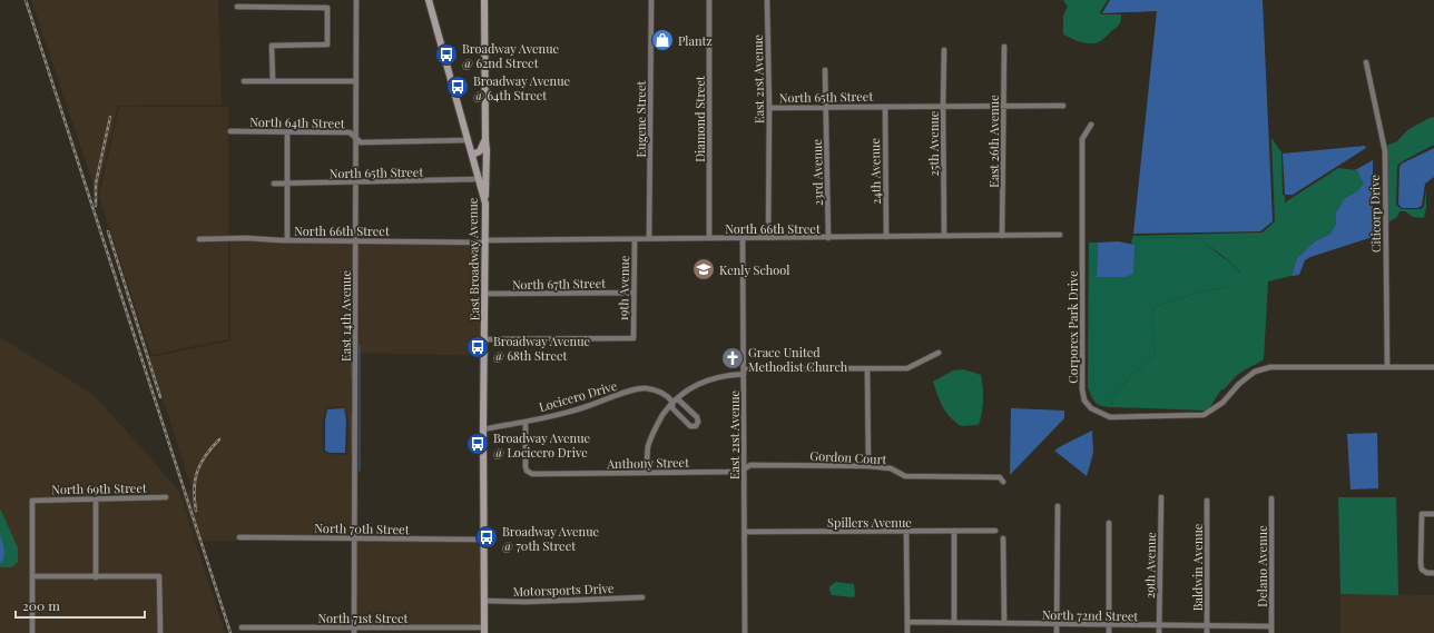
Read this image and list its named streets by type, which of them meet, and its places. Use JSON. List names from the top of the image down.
{
  "streets": {
    "main road": ["East Broadway Avenue"],
    "street": [
      "East 21st Avenue",
      "North 65th Street",
      "Eugene Street",
      "Diamond Street",
      "North 64th Street",
      "East 26th Avenue",
      "25th Avenue",
      "24th Avenue",
      "23rd Avenue",
      "Citicorp Drive",
      "North 66th Street",
      "North 67th Street",
      "19th Avenue",
      "East 14th Avenue",
      "Corporex Park Drive",
      "Locicero Drive",
      "Gordon Court",
      "Anthony Street",
      "North 69th Street",
      "Spillers Avenue",
      "North 70th Street",
      "29th Avenue",
      "Delano Avenue",
      "Baldwin Avenue",
      "Motorsports Drive",
      "North 72nd Street",
      "North 71st Street"
    ]
  },
  "crossings": [
    ["East 21st Avenue", "North 65th Street"],
    ["East 21st Avenue", "North 66th Street"],
    ["East 21st Avenue", "Gordon Court"],
    ["East 21st Avenue", "Anthony Street"],
    ["East 21st Avenue", "Spillers Avenue"],
    ["North 65th Street", "24th Avenue"],
    ["North 65th Street", "23rd Avenue"],
    ["North 65th Street", "East Broadway Avenue"],
    ["North 65th Street", "East 14th Avenue"],
    ["Eugene Street", "North 66th Street"],
    ["Diamond Street", "North 66th Street"],
    ["North 64th Street", "East Broadway Avenue"],
    ["North 64th Street", "East 14th Avenue"],
    ["East 26th Avenue", "North 66th Street"],
    ["25th Avenue", "North 66th Street"],
    ["24th Avenue", "North 66th Street"],
    ["23rd Avenue", "North 66th Street"],
    ["Citicorp Drive", "Corporex Park Drive"],
    ["North 66th Street", "East Broadway Avenue"],
    ["North 66th Street", "19th Avenue"],
    ["North 66th Street", "East 14th Avenue"],
    ["East Broadway Avenue", "North 67th Street"],
    ["East Broadway Avenue", "19th Avenue"],
    ["East Broadway Avenue", "Locicero Drive"],
    ["East Broadway Avenue", "North 70th Street"],
    ["East Broadway Avenue", "Motorsports Drive"],
    ["East Broadway Avenue", "North 71st Street"],
    ["North 67th Street", "19th Avenue"],
    ["East 14th Avenue", "North 70th Street"],
    ["East 14th Avenue", "North 71st Street"],
    ["Locicero Drive", "Anthony Street"],
    ["Gordon Court", "Anthony Street"],
    ["29th Avenue", "North 72nd Street"],
    ["Delano Avenue", "North 72nd Street"],
    ["Baldwin Avenue", "North 72nd Street"]
  ],
  "places": {
    "shop": ["Plantz"],
    "bus stop": [
      "Broadway Avenue @ 62nd Street",
      "Broadway Avenue @ 64th Street",
      "Broadway Avenue @ 68th Street",
      "Broadway Avenue @ Locicero Drive",
      "Broadway Avenue @ 70th Street"
    ],
    "school or university": ["Kenly School"],
    "church": ["Grace United Methodist Church"]
  },
  "scale_bar": "200 m"
}
